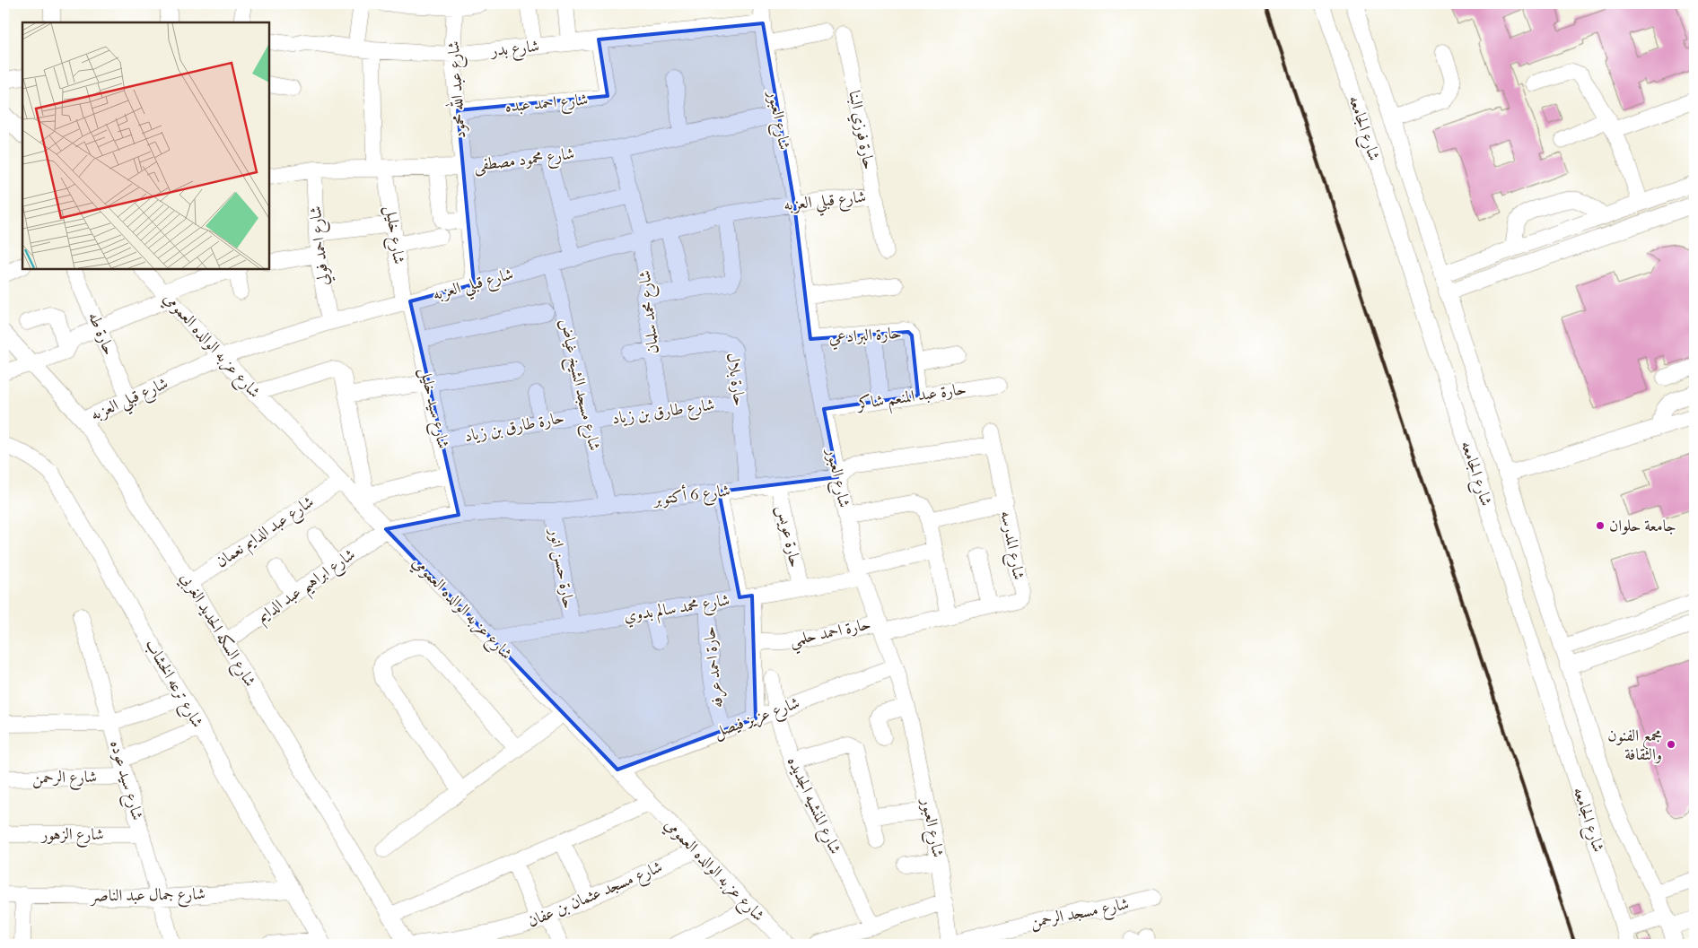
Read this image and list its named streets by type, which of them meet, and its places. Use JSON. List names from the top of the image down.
{
  "streets": {
    "street": [
      "شارع بدر",
      "شارع عبد الله محمود",
      "شارع احمد عبده",
      "شارع العبور",
      "شارع الجامعه",
      "حارة فوزي البنا",
      "شارع محمود مصطفى",
      "شارع قبلي العزبه",
      "شارع خليل",
      "شارع احمد فولي",
      "شارع محمد سلمان",
      "حارة طه",
      "حارة البرادعي",
      "شارع عزبه الوالده العمومي",
      "حارة بلال",
      "شارع مسجد الشيخ غياض",
      "حارة عبد المنعم شاكر",
      "شارع سيد خليل",
      "شارع طارق بن زياد",
      "حارة طارق بن زياد",
      "شارع 6 أكتوبر",
      "شارع عبد الدايم نعمان",
      "حارة عويس",
      "شارع المدرسه",
      "حارة حسن انور",
      "شارع ابراهيم عبد الدايم",
      "شارع محمد سالم بدوي",
      "شارع السكه الحديد الغربي",
      "حارة احمد حلمي",
      "حارة احمد عرفه",
      "شارع ترعه الخشاب",
      "شارع عزيز فيصل",
      "شارع الرحمن",
      "شارع سيد عوده",
      "شارع المنشيه الجديده",
      "شارع الزهور",
      "شارع مسجد عثمان بن عفان",
      "شارع جمال عبد الناصر",
      "شارع مسجد الرحمن"
    ]
  },
  "crossings": [
    ["شارع بدر", "شارع عبد الله محمود"],
    ["شارع بدر", "شارع احمد عبده"],
    ["شارع بدر", "شارع العبور"],
    ["شارع بدر", "شارع خليل"],
    ["شارع عبد الله محمود", "شارع احمد عبده"],
    ["شارع عبد الله محمود", "شارع محمود مصطفى"],
    ["شارع عبد الله محمود", "شارع قبلي العزبه"],
    ["شارع العبور", "شارع محمود مصطفى"],
    ["شارع العبور", "شارع قبلي العزبه"],
    ["شارع العبور", "حارة البرادعي"],
    ["شارع العبور", "حارة عبد المنعم شاكر"],
    ["شارع العبور", "شارع 6 أكتوبر"],
    ["شارع العبور", "شارع المدرسه"],
    ["شارع العبور", "شارع محمد سالم بدوي"],
    ["شارع العبور", "حارة احمد حلمي"],
    ["شارع العبور", "شارع عزيز فيصل"],
    ["حارة فوزي البنا", "شارع قبلي العزبه"],
    ["شارع محمود مصطفى", "شارع خليل"],
    ["شارع محمود مصطفى", "شارع احمد فولي"],
    ["شارع محمود مصطفى", "شارع محمد سلمان"],
    ["شارع قبلي العزبه", "شارع خليل"],
    ["شارع قبلي العزبه", "شارع احمد فولي"],
    ["شارع قبلي العزبه", "شارع محمد سلمان"],
    ["شارع قبلي العزبه", "حارة طه"],
    ["شارع قبلي العزبه", "شارع عزبه الوالده العمومي"],
    ["شارع قبلي العزبه", "شارع مسجد الشيخ غياض"],
    ["شارع قبلي العزبه", "شارع سيد خليل"],
    ["شارع قبلي العزبه", "شارع السكه الحديد الغربي"],
    ["شارع خليل", "شارع سيد خليل"],
    ["شارع محمد سلمان", "حارة بلال"],
    ["شارع محمد سلمان", "شارع طارق بن زياد"],
    ["حارة البرادعي", "حارة عبد المنعم شاكر"],
    ["شارع عزبه الوالده العمومي", "شارع 6 أكتوبر"],
    ["شارع عزبه الوالده العمومي", "شارع عبد الدايم نعمان"],
    ["شارع عزبه الوالده العمومي", "شارع ابراهيم عبد الدايم"],
    ["شارع عزبه الوالده العمومي", "شارع محمد سالم بدوي"],
    ["شارع عزبه الوالده العمومي", "شارع عزيز فيصل"],
    ["شارع عزبه الوالده العمومي", "شارع مسجد عثمان بن عفان"],
    ["حارة بلال", "شارع طارق بن زياد"],
    ["حارة بلال", "شارع 6 أكتوبر"],
    ["شارع مسجد الشيخ غياض", "شارع طارق بن زياد"],
    ["شارع مسجد الشيخ غياض", "حارة طارق بن زياد"],
    ["شارع مسجد الشيخ غياض", "شارع 6 أكتوبر"],
    ["شارع سيد خليل", "حارة طارق بن زياد"],
    ["شارع سيد خليل", "شارع 6 أكتوبر"],
    ["شارع طارق بن زياد", "حارة طارق بن زياد"],
    ["شارع 6 أكتوبر", "حارة عويس"],
    ["شارع 6 أكتوبر", "شارع المدرسه"],
    ["شارع 6 أكتوبر", "حارة حسن انور"],
    ["شارع 6 أكتوبر", "شارع ابراهيم عبد الدايم"],
    ["شارع عبد الدايم نعمان", "شارع السكه الحديد الغربي"],
    ["حارة عويس", "شارع محمد سالم بدوي"],
    ["شارع المدرسه", "حارة احمد حلمي"],
    ["حارة حسن انور", "شارع محمد سالم بدوي"],
    ["شارع ابراهيم عبد الدايم", "شارع السكه الحديد الغربي"],
    ["شارع محمد سالم بدوي", "حارة احمد عرفه"],
    ["حارة احمد عرفه", "شارع عزيز فيصل"],
    ["شارع ترعه الخشاب", "شارع جمال عبد الناصر"],
    ["شارع عزيز فيصل", "شارع المنشيه الجديده"],
    ["شارع الرحمن", "شارع سيد عوده"],
    ["شارع سيد عوده", "شارع الزهور"],
    ["شارع سيد عوده", "شارع جمال عبد الناصر"]
  ],
  "places": ["جامعة حلوان", "مجمع الفنون والثقافة"]
}
